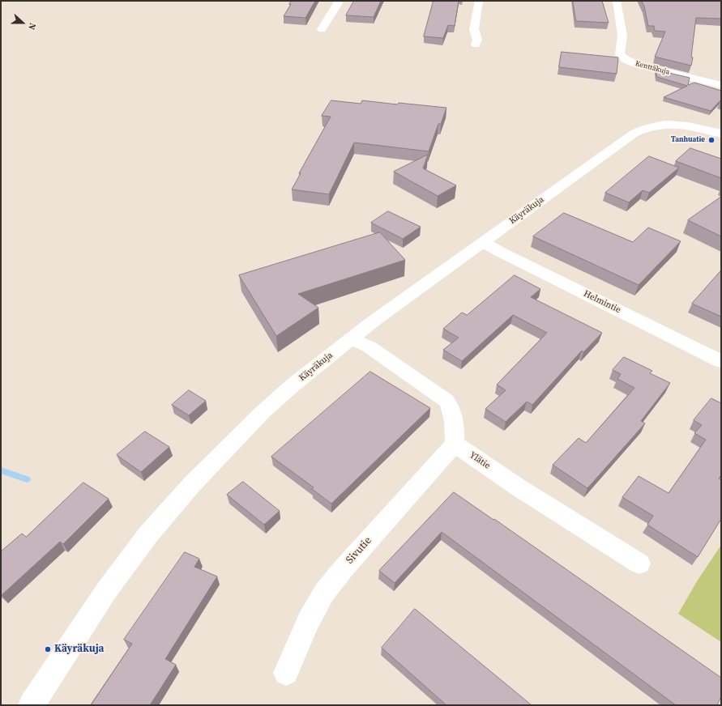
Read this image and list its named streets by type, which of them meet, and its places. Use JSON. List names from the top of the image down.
{
  "streets": {
    "street": [
      "Kenttäkuja",
      "Käyräkuja",
      "Helmintie",
      "Ylätie",
      "Sivutie"
    ]
  },
  "crossings": [
    ["Käyräkuja", "Helmintie"],
    ["Ylätie", "Sivutie"]
  ],
  "places": ["Tanhuatie", "Käyräkuja"],
  "north": "right"
}
